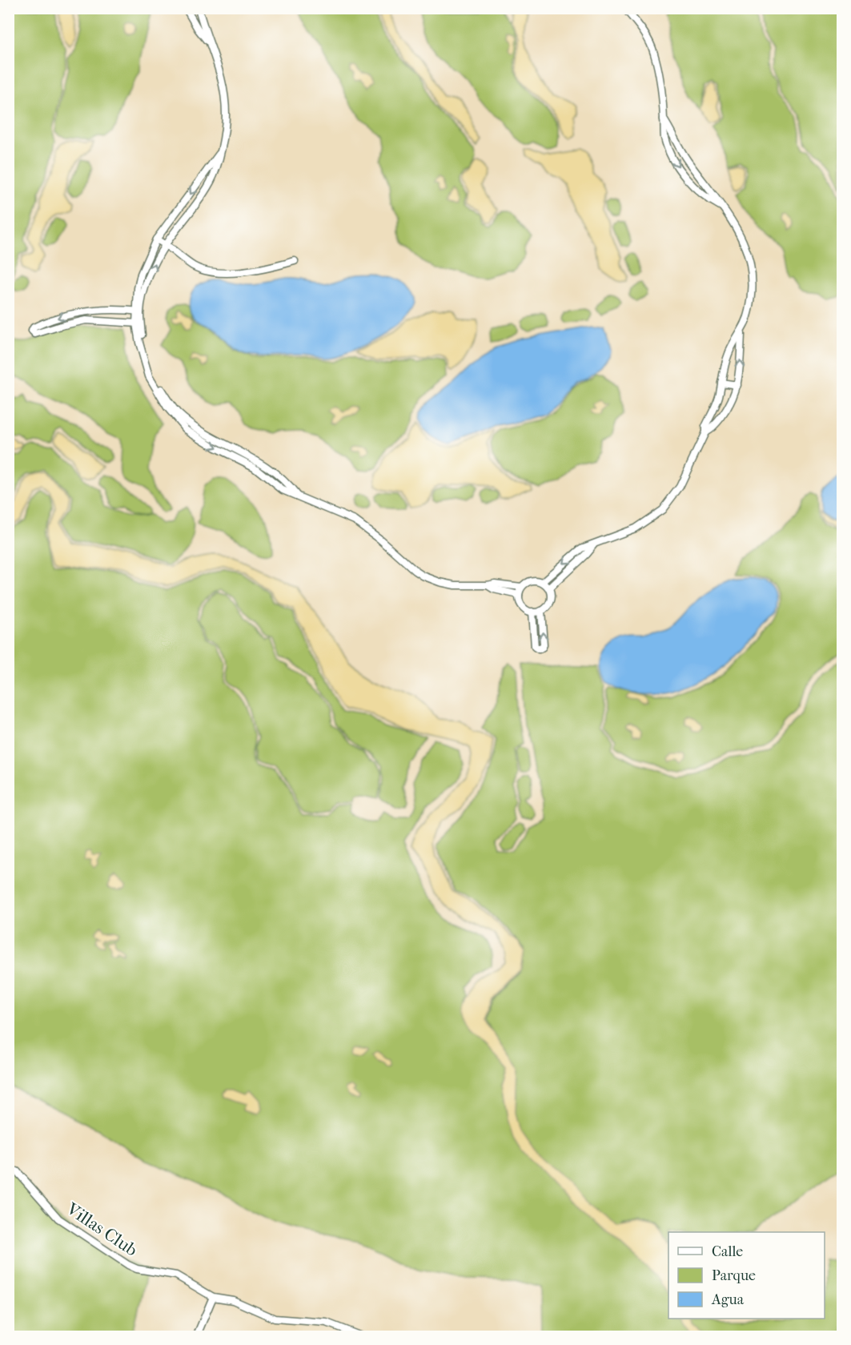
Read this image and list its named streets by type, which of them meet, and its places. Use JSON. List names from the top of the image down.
{
  "streets": {
    "street": ["Villas Club"]
  },
  "legend": ["Calle", "Parque", "Agua"]
}
